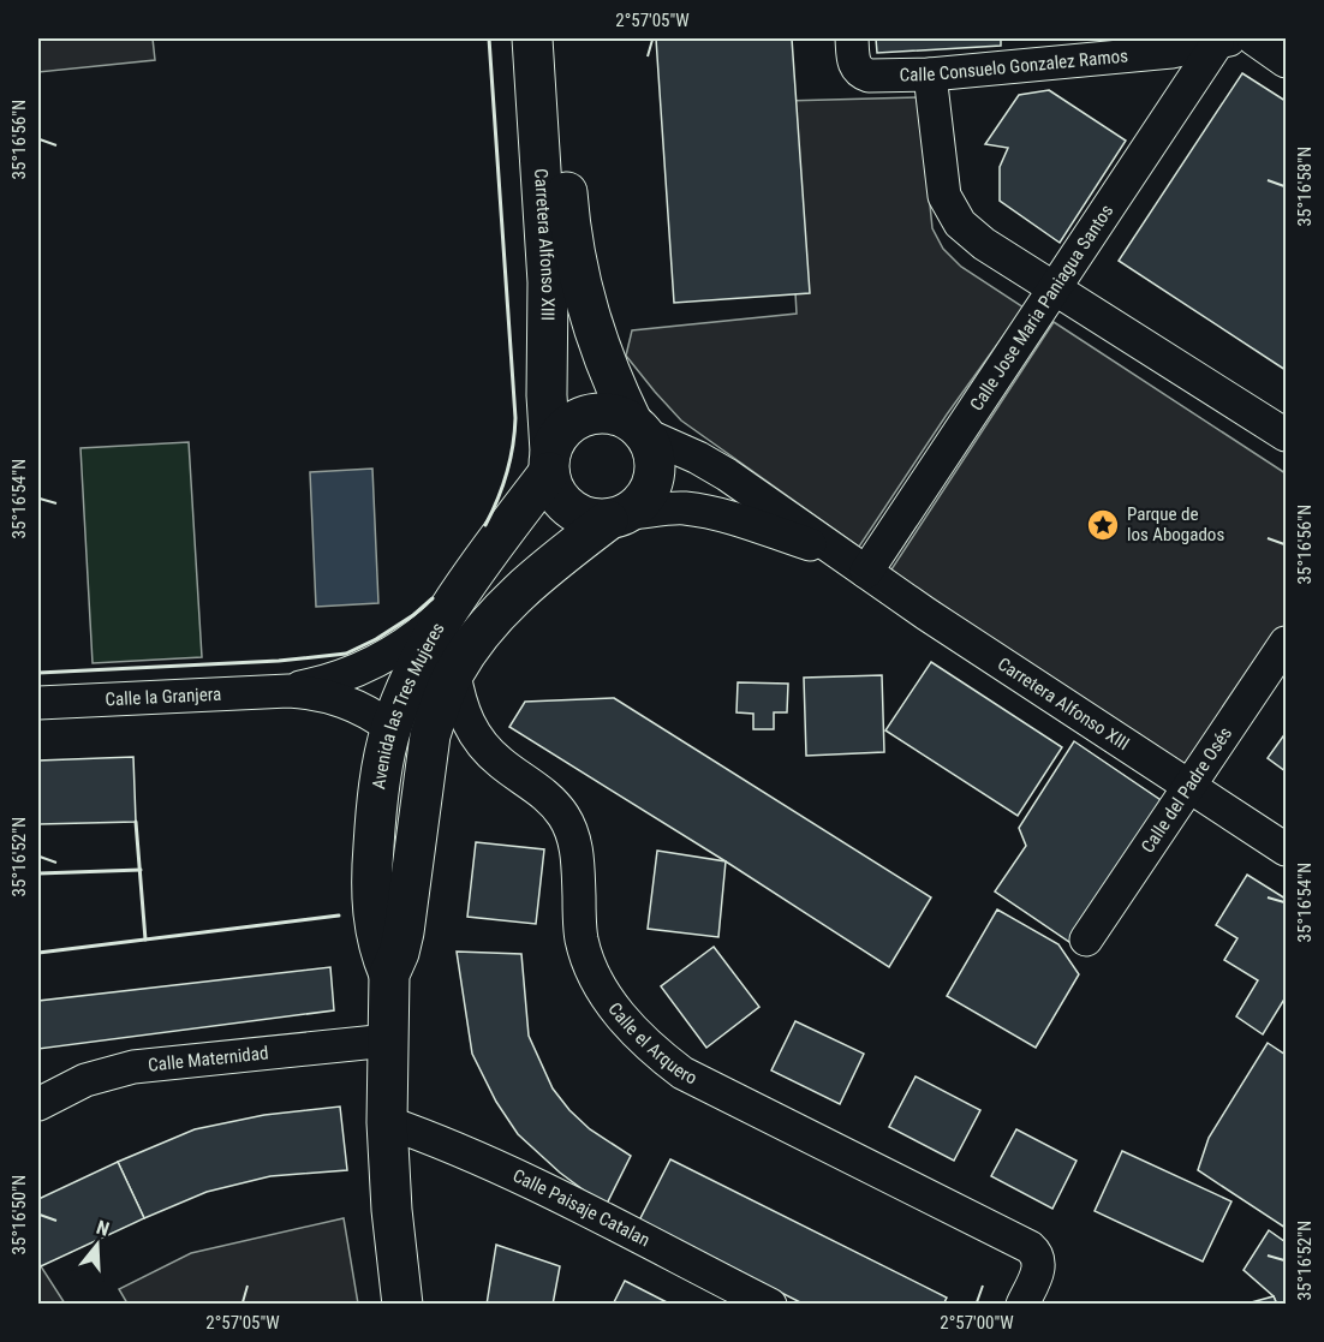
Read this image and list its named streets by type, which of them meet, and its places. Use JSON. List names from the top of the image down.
{
  "streets": {
    "street": [
      "Calle Consuelo Gonzalez Ramos",
      "Carretera Alfonso XIII",
      "Calle Jose Maria Paniagua Santos",
      "Calle la Granjera",
      "Avenida las Tres Mujeres",
      "Calle del Padre Osés",
      "Calle el Arquero",
      "Calle Maternidad",
      "Calle Paisaje Catalan"
    ]
  },
  "crossings": [
    ["Calle Consuelo Gonzalez Ramos", "Calle Jose Maria Paniagua Santos"],
    ["Carretera Alfonso XIII", "Calle Jose Maria Paniagua Santos"],
    ["Carretera Alfonso XIII", "Avenida las Tres Mujeres"],
    ["Carretera Alfonso XIII", "Calle del Padre Osés"],
    ["Calle la Granjera", "Avenida las Tres Mujeres"],
    ["Avenida las Tres Mujeres", "Calle el Arquero"],
    ["Avenida las Tres Mujeres", "Calle Maternidad"],
    ["Avenida las Tres Mujeres", "Calle Paisaje Catalan"]
  ],
  "places": {
    "place": ["Parque de los Abogados"]
  },
  "north": "top",
  "coordinates": [
    "2°57'05\"W",
    "35°16'56\"N",
    "35°16'58\"N",
    "35°16'54\"N",
    "35°16'52\"N",
    "35°16'50\"N",
    "2°57'00\"W"
  ]
}
